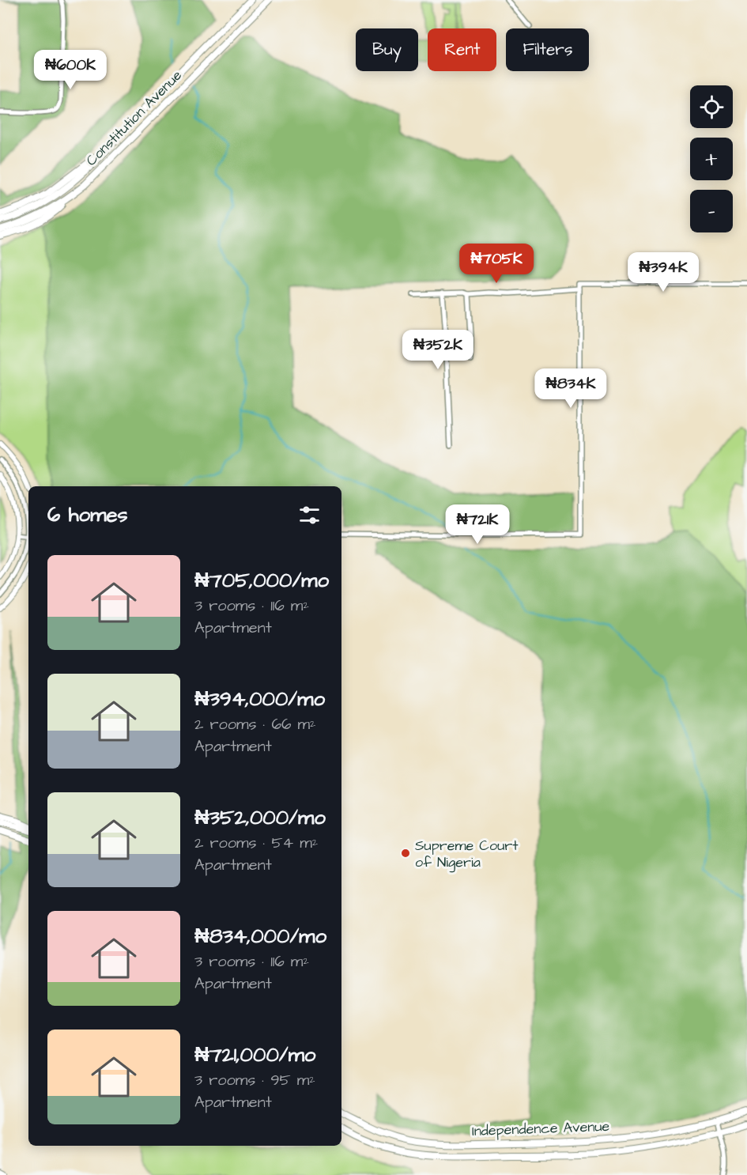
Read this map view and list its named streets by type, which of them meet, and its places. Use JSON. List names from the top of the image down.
{
  "streets": {
    "main road": ["Constitution Avenue", "Independence Avenue"]
  },
  "places": ["Supreme Court of Nigeria"],
  "page": {
    "chip": ["Buy", "Rent", "Filters"],
    "price": [
      "₦600K",
      "₦705K",
      "₦394K",
      "₦352K",
      "₦834K",
      "₦721K"
    ],
    "map_buttons": ["+", "−"],
    "heading": "6 homes",
    "list": [
      {
        "name": "₦705,000/mo",
        "note": "3 rooms · 116 m² · Apartment"
      },
      {
        "name": "₦394,000/mo",
        "note": "2 rooms · 66 m² · Apartment"
      },
      {
        "name": "₦352,000/mo",
        "note": "2 rooms · 54 m² · Apartment"
      },
      {
        "name": "₦834,000/mo",
        "note": "3 rooms · 116 m² · Apartment"
      },
      {
        "name": "₦721,000/mo",
        "note": "3 rooms · 95 m² · Apartment"
      }
    ]
  }
}
